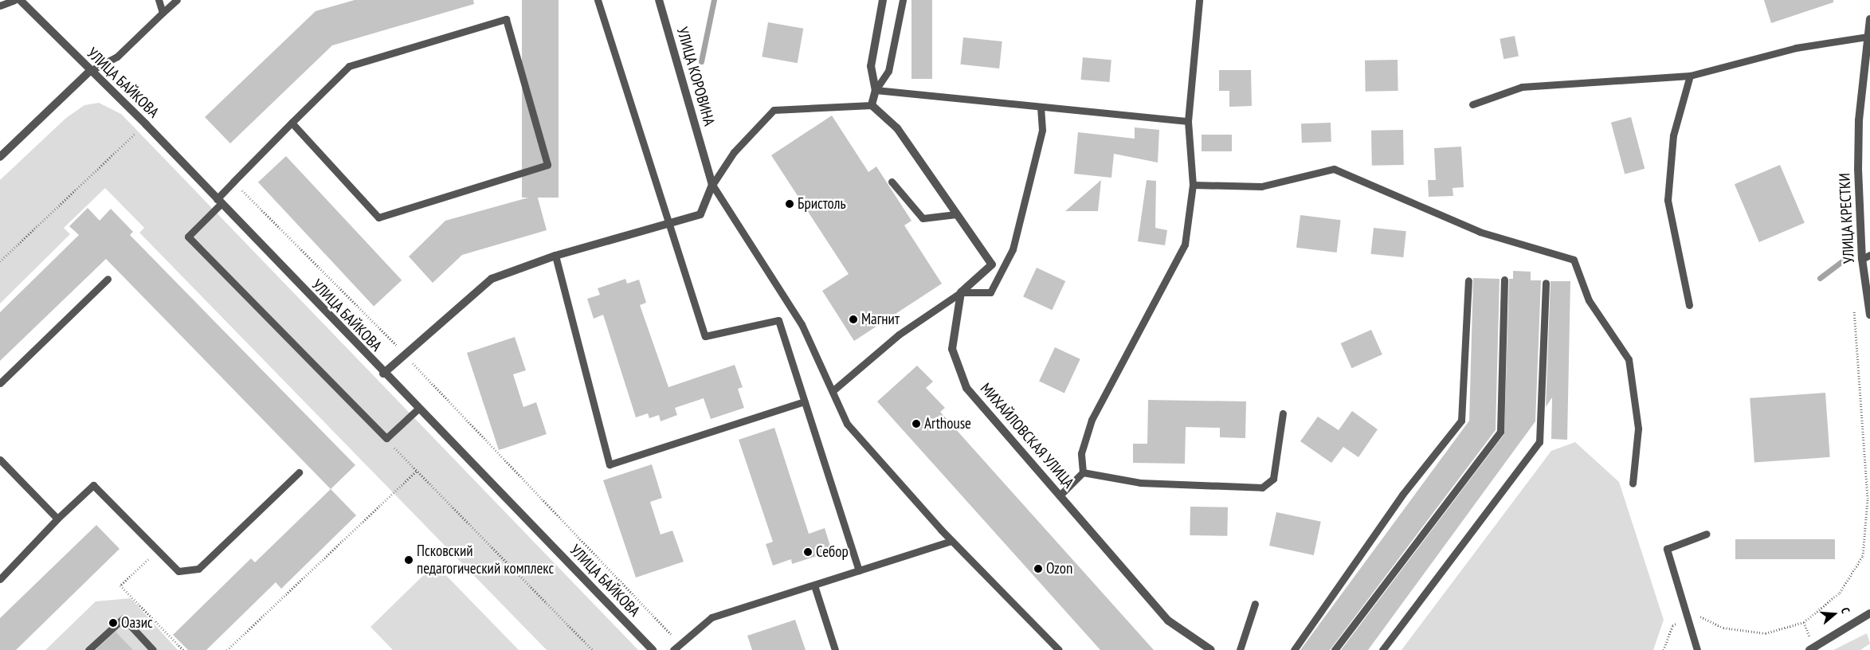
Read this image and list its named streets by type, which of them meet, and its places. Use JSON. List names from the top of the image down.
{
  "streets": {
    "street": [
      "УЛИЦА КОРОВИНА",
      "УЛИЦА БАЙКОВА",
      "УЛИЦА КРЕСТКИ",
      "МИХАЙЛОВСКАЯ УЛИЦА"
    ]
  },
  "places": [
    "Бристоль",
    "Магнит",
    "Arthouse",
    "Себор",
    "Псковский педагогический комплекс",
    "Ozon",
    "Оазис"
  ],
  "north": "right"
}
